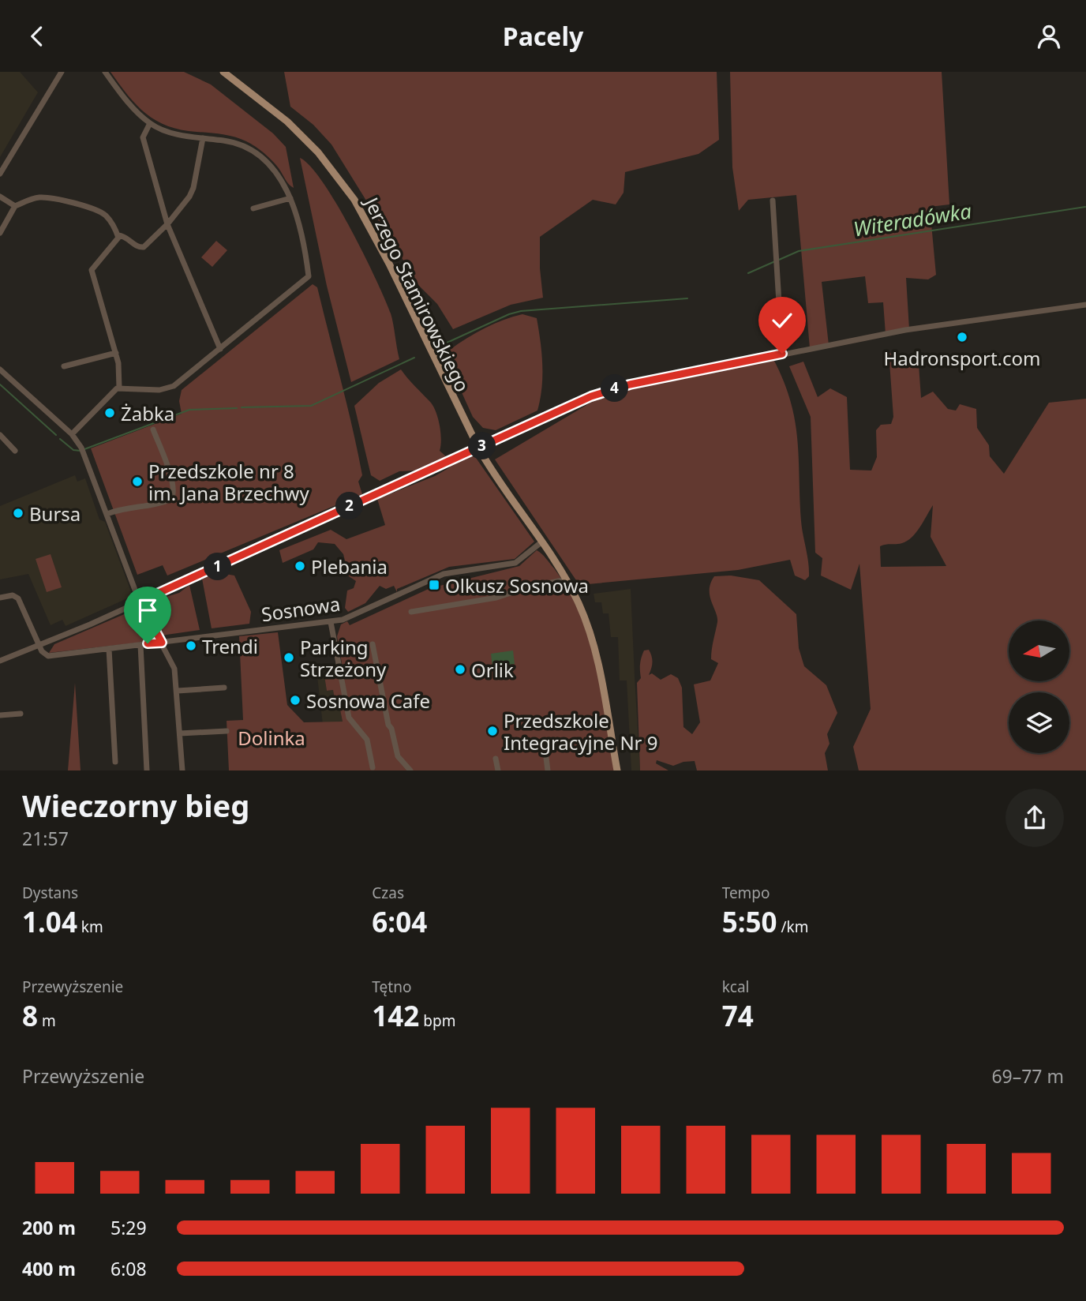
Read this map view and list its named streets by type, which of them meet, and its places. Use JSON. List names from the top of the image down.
{
  "streets": {
    "main road": ["Jerzego Stamirowskiego"],
    "street": ["Sosnowa"]
  },
  "crossings": [
    ["Jerzego Stamirowskiego", "Sosnowa"]
  ],
  "water": ["Witeradówka"],
  "parks": ["Dolinka"],
  "places": {
    "other": [
      "Hadronsport.com",
      "Żabka",
      "Przedszkole nr 8 im. Jana Brzechwy",
      "Bursa",
      "Plebania",
      "Trendi",
      "Parking Strzeżony",
      "Orlik",
      "Sosnowa Cafe",
      "Przedszkole Integracyjne Nr 9"
    ],
    "transit": ["Olkusz Sosnowa"]
  },
  "north": "left",
  "page": {
    "header": "Pacely",
    "pins": [
      "4",
      "3",
      "2",
      "1"
    ],
    "heading": ["Wieczorny bieg", "21:57"],
    "stats": [
      ["Dystans", "1.04 km"],
      ["Czas", "6:04"],
      ["Tempo", "5:50 /km"],
      ["Przewyższenie", "8 m"],
      ["Tętno", "142 bpm"],
      ["kcal", "74"]
    ],
    "chart": ["Przewyższenie", "69–77 m"],
    "list": [
      {
        "name": "200 m",
        "note": "5:29"
      },
      {
        "name": "400 m",
        "note": "6:08"
      }
    ]
  }
}
